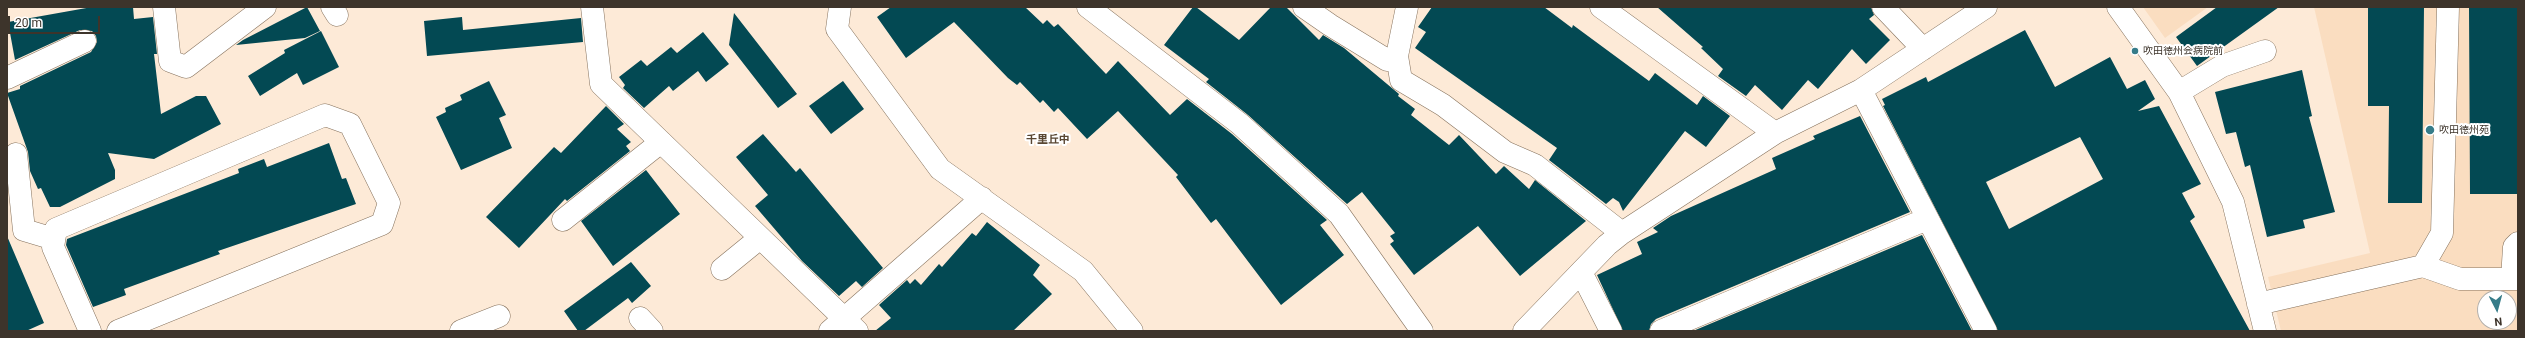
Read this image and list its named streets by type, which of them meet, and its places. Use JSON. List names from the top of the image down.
{
  "districts": ["千里丘中"],
  "places": ["吹田徳州会病院前", "吹田徳州苑"],
  "scale_bar": "20 m",
  "north": "bottom"
}
